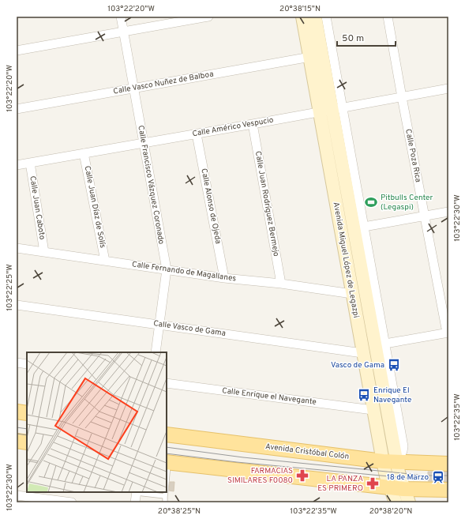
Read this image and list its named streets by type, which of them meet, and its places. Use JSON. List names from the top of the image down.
{
  "streets": {
    "main road": ["Avenida Miguel López de Legazpi", "Avenida Cristóbal Colón"],
    "street": [
      "Calle Vasco Nuñez de Balboa",
      "Calle Américo Vespucio",
      "Calle Poza Rica",
      "Calle Francisco Vázquez Coronado",
      "Calle Juan Rodríguez Bermejo",
      "Calle Alonso de Ojeda",
      "Calle Juan Díaz de Solís",
      "Calle Juan Caboto",
      "Calle Fernando de Magallanes",
      "Calle Vasco de Gama",
      "Calle Enrique el Navegante"
    ]
  },
  "crossings": [
    ["Calle Vasco Nuñez de Balboa", "Calle Francisco Vázquez Coronado"],
    ["Calle Vasco Nuñez de Balboa", "Avenida Miguel López de Legazpi"],
    ["Calle Américo Vespucio", "Calle Poza Rica"],
    ["Calle Américo Vespucio", "Calle Francisco Vázquez Coronado"],
    ["Calle Américo Vespucio", "Calle Juan Rodríguez Bermejo"],
    ["Calle Américo Vespucio", "Calle Alonso de Ojeda"],
    ["Calle Américo Vespucio", "Calle Juan Díaz de Solís"],
    ["Calle Américo Vespucio", "Calle Juan Caboto"],
    ["Calle Américo Vespucio", "Avenida Miguel López de Legazpi"],
    ["Calle Francisco Vázquez Coronado", "Calle Fernando de Magallanes"],
    ["Calle Francisco Vázquez Coronado", "Calle Vasco de Gama"],
    ["Calle Juan Rodríguez Bermejo", "Calle Fernando de Magallanes"],
    ["Calle Alonso de Ojeda", "Calle Fernando de Magallanes"],
    ["Calle Juan Díaz de Solís", "Calle Fernando de Magallanes"],
    ["Calle Juan Caboto", "Calle Fernando de Magallanes"],
    ["Avenida Miguel López de Legazpi", "Calle Fernando de Magallanes"],
    ["Avenida Miguel López de Legazpi", "Calle Vasco de Gama"],
    ["Avenida Miguel López de Legazpi", "Calle Enrique el Navegante"],
    ["Avenida Miguel López de Legazpi", "Avenida Cristóbal Colón"]
  ],
  "places": {
    "sports": ["Pitbulls Center (Legaspi)"],
    "bus stop": ["Vasco de Gama", "Enrique El Navegante"],
    "pharmacy": ["FARMACIAS SIMILARES F0080", "LA PANZA ES PRIMERO"],
    "station": ["18 de Marzo"]
  },
  "scale_bar": "50 m",
  "coordinates": [
    "103°22'20\"W",
    "20°38'15\"N",
    "103°22'30\"W",
    "103°22'25\"W",
    "103°22'35\"W",
    "20°38'25\"N",
    "20°38'20\"N"
  ]
}
